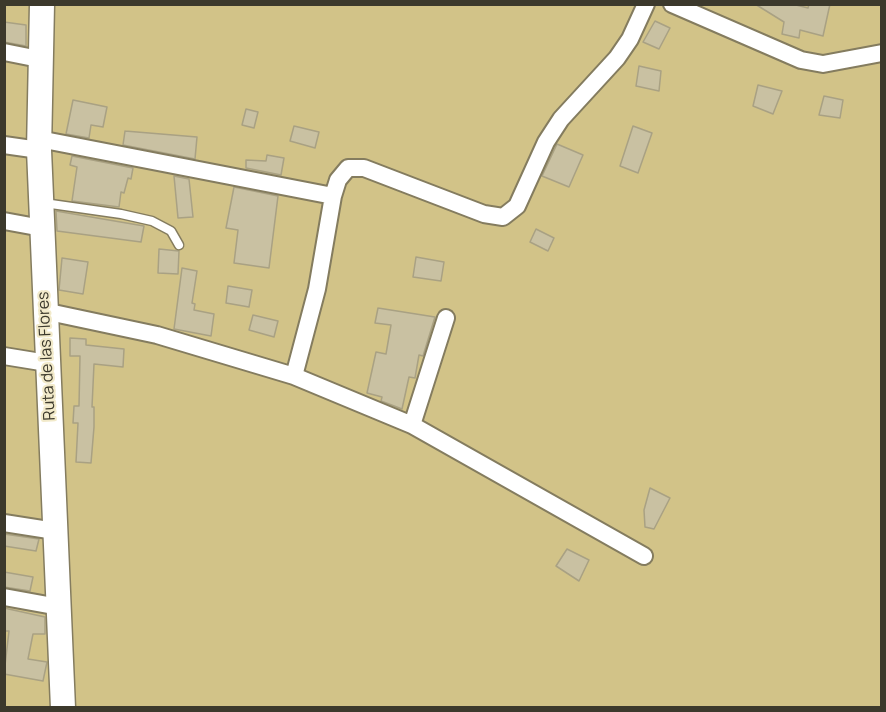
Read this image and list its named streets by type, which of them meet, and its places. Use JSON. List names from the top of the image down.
{
  "streets": {
    "main road": ["Ruta de las Flores"]
  }
}
